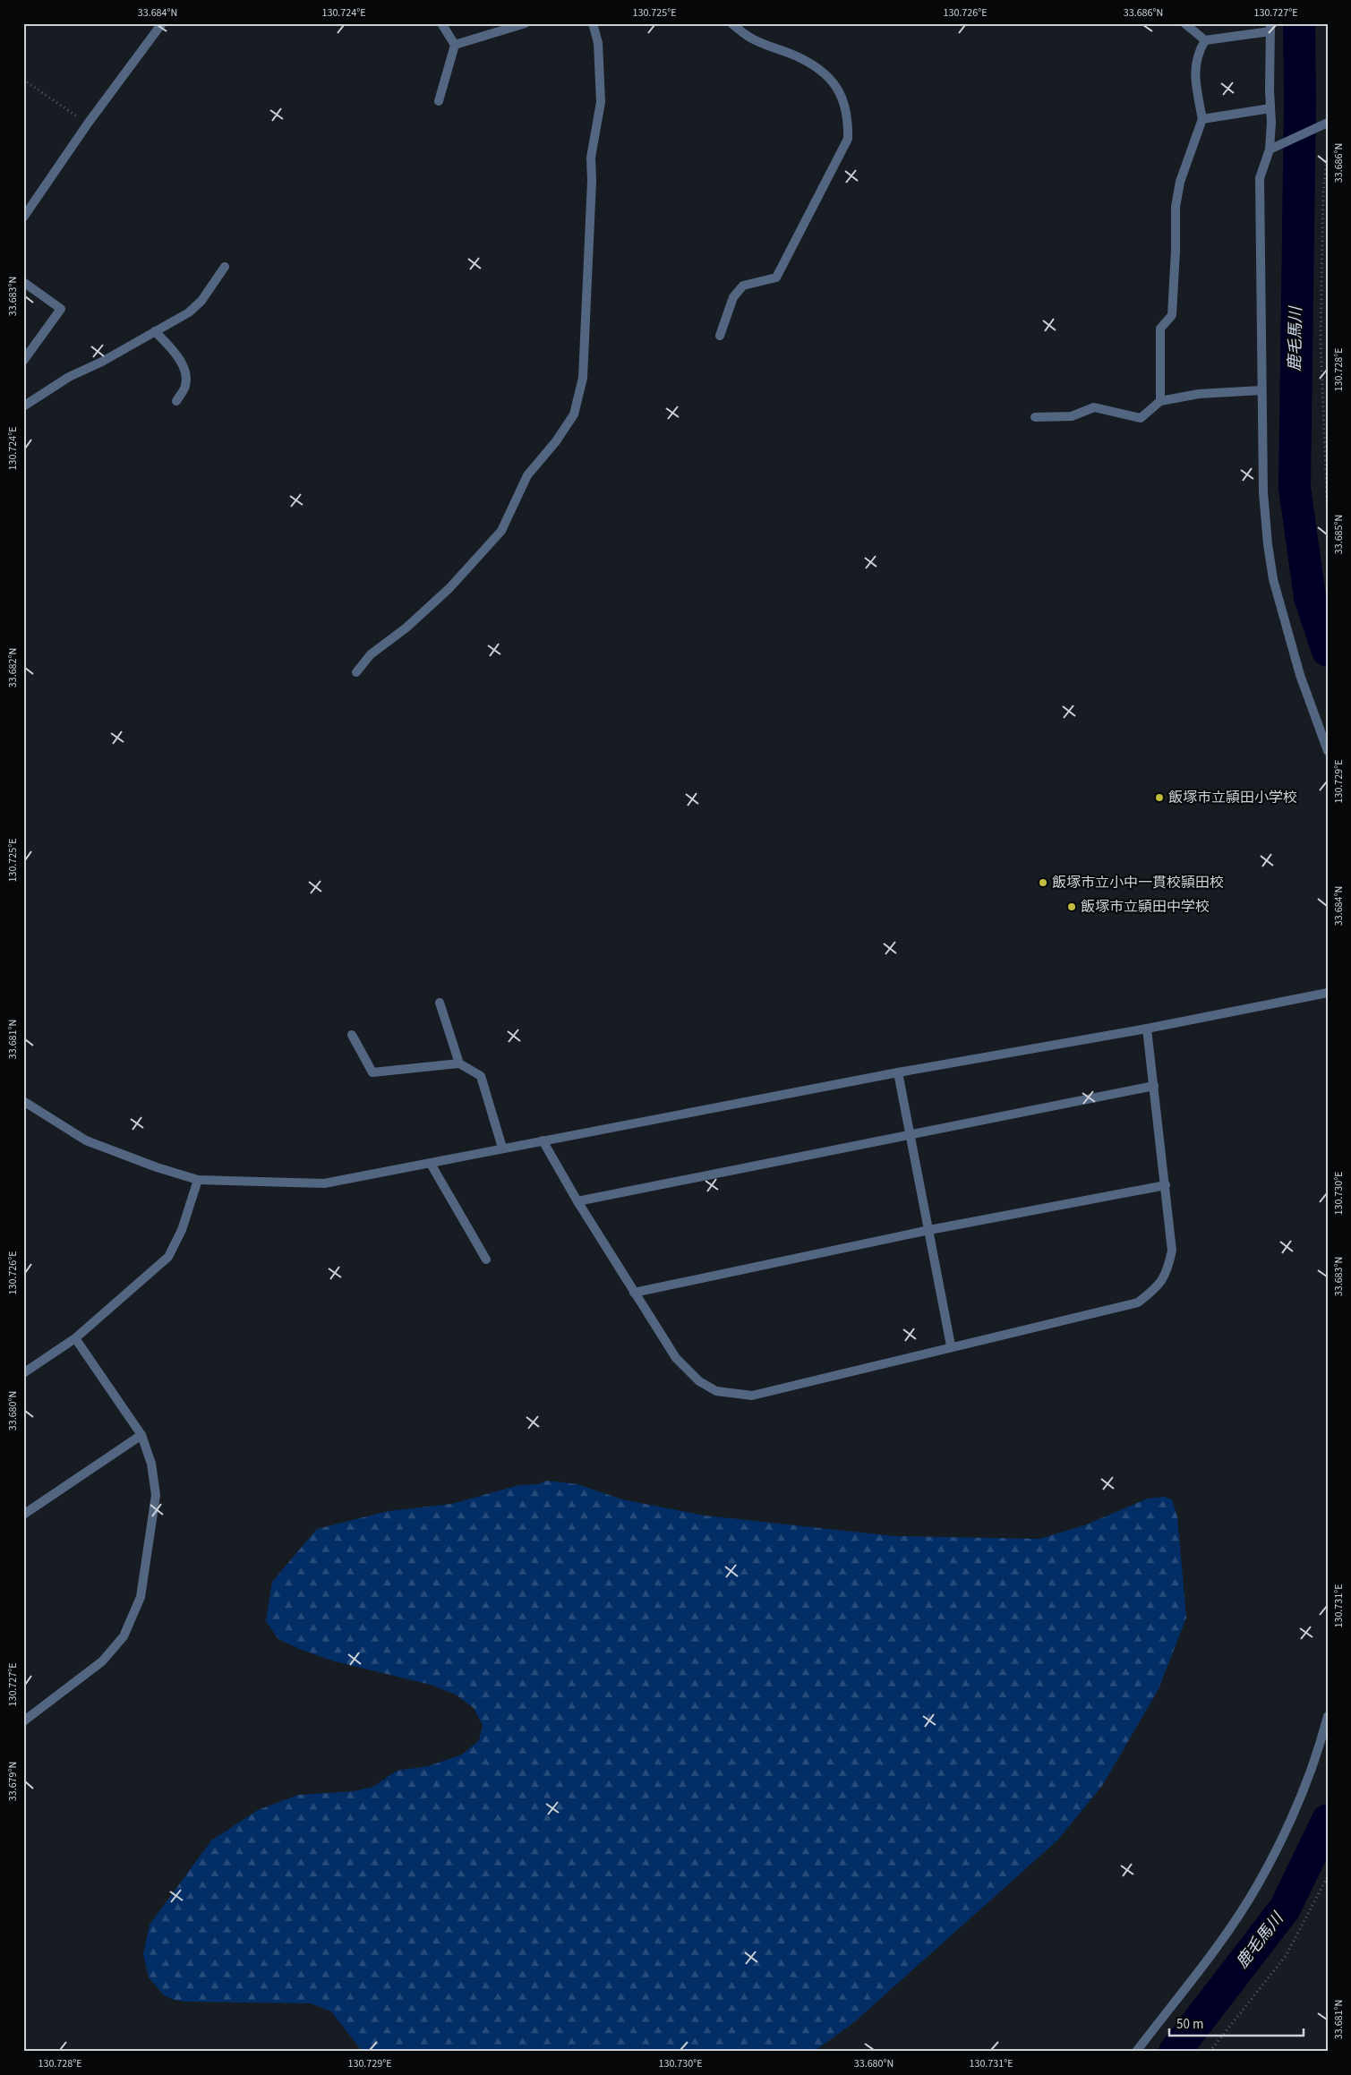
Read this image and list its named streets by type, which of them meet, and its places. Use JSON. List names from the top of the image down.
{
  "water": ["鹿毛馬川"],
  "places": ["飯塚市立頴田小学校", "飯塚市立小中一貫校頴田校", "飯塚市立頴田中学校"],
  "scale_bar": "50 m",
  "coordinates": [
    "33.684°N",
    "130.724°E",
    "130.725°E",
    "130.726°E",
    "33.686°N",
    "130.727°E",
    "33.683°N",
    "130.728°E",
    "33.685°N",
    "33.682°N",
    "130.729°E",
    "33.681°N",
    "130.730°E",
    "33.680°N",
    "130.731°E",
    "33.679°N"
  ]
}
